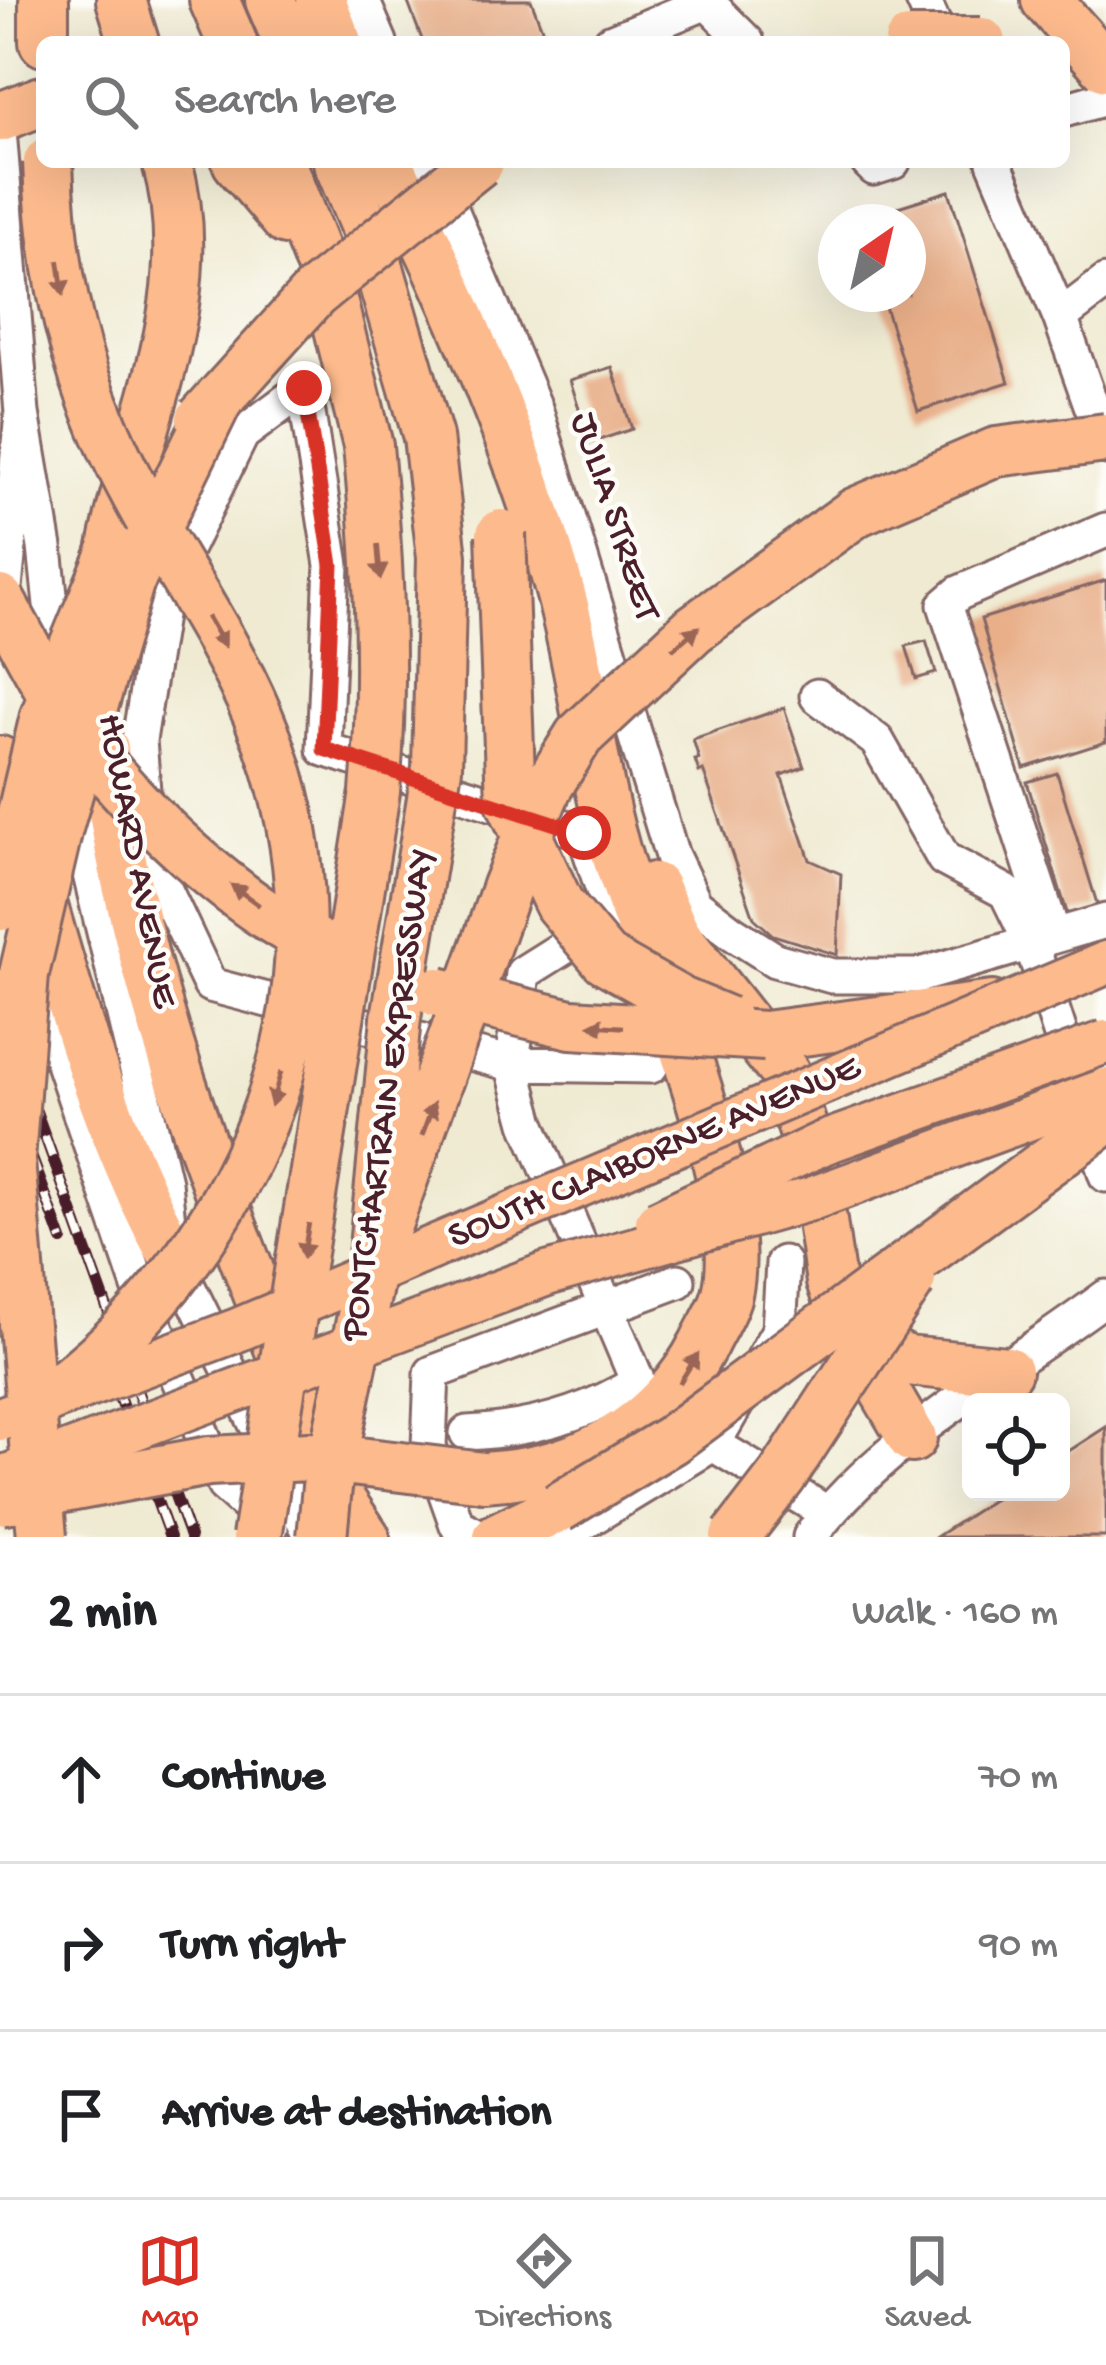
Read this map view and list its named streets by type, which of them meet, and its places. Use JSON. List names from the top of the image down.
{
  "streets": {
    "highway": ["PONTCHARTRAIN EXPRESSWAY"],
    "main road": ["SOUTH CLAIBORNE AVENUE"],
    "street": ["JULIA STREET", "HOWARD AVENUE"]
  },
  "north": "top right",
  "page": {
    "search": "Search here",
    "heading": ["2 min", "Walk · 160 m"],
    "list": [
      ["Continue", "70 m"],
      ["Turn right", "90 m"],
      "Arrive at destination"
    ],
    "nav": ["Map", "Directions", "Saved"]
  }
}
